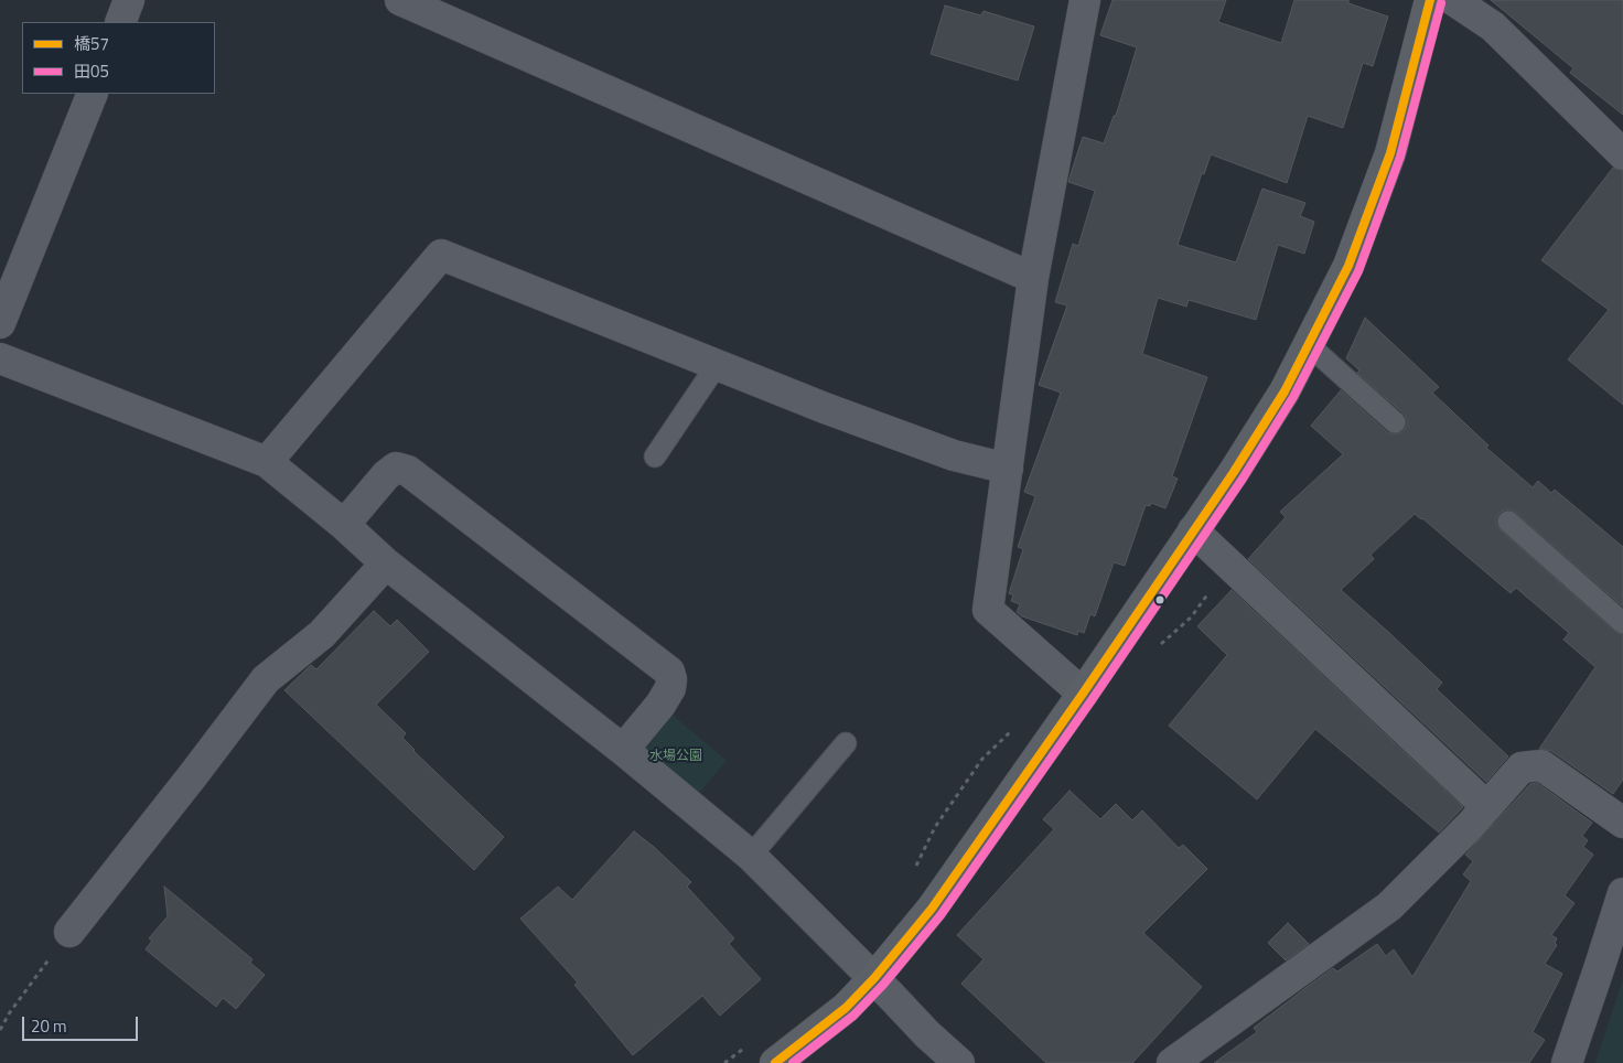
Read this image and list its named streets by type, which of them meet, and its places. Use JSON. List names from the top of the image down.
{
  "parks": ["水場公園"],
  "lines": ["transit line 橋57", "transit line 田05"],
  "legend": ["橋57", "田05"],
  "scale_bar": "20 m"
}
